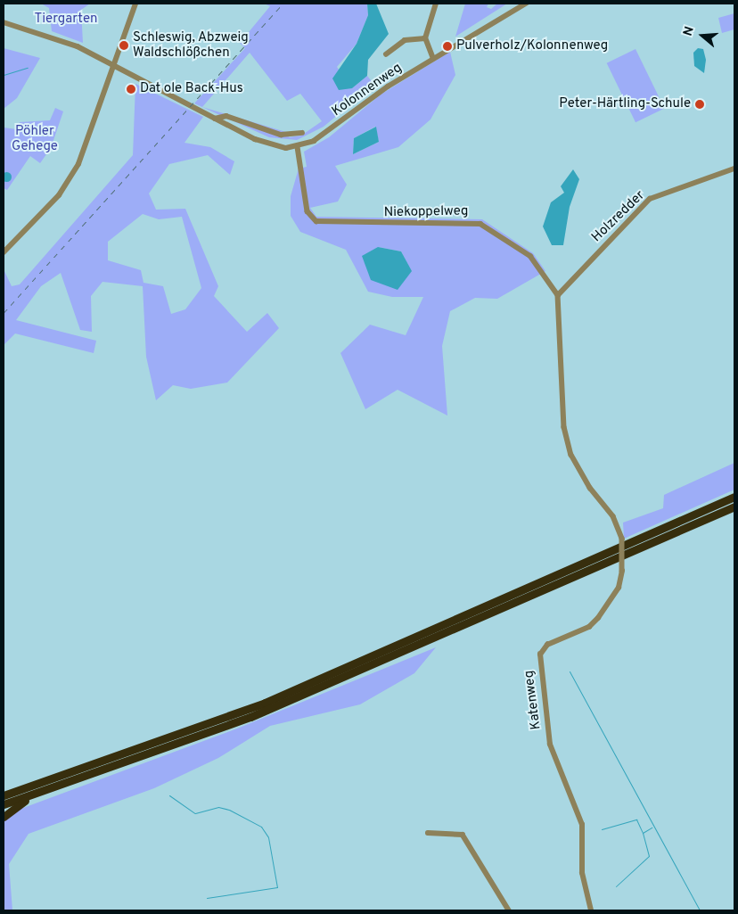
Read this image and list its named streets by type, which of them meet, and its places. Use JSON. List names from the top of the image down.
{
  "streets": {
    "street": [
      "Kolonnenweg",
      "Niekoppelweg",
      "Holzredder",
      "Katenweg"
    ]
  },
  "crossings": [
    ["Kolonnenweg", "Niekoppelweg"],
    ["Niekoppelweg", "Holzredder"],
    ["Niekoppelweg", "Katenweg"],
    ["Holzredder", "Katenweg"]
  ],
  "parks": ["Tiergarten", "Pöhler Gehege"],
  "places": [
    "Schleswig, Abzweig Waldschlößchen",
    "Pulverholz/Kolonnenweg",
    "Dat ole Back-Hus",
    "Peter-Härtling-Schule"
  ],
  "north": "left"
}
